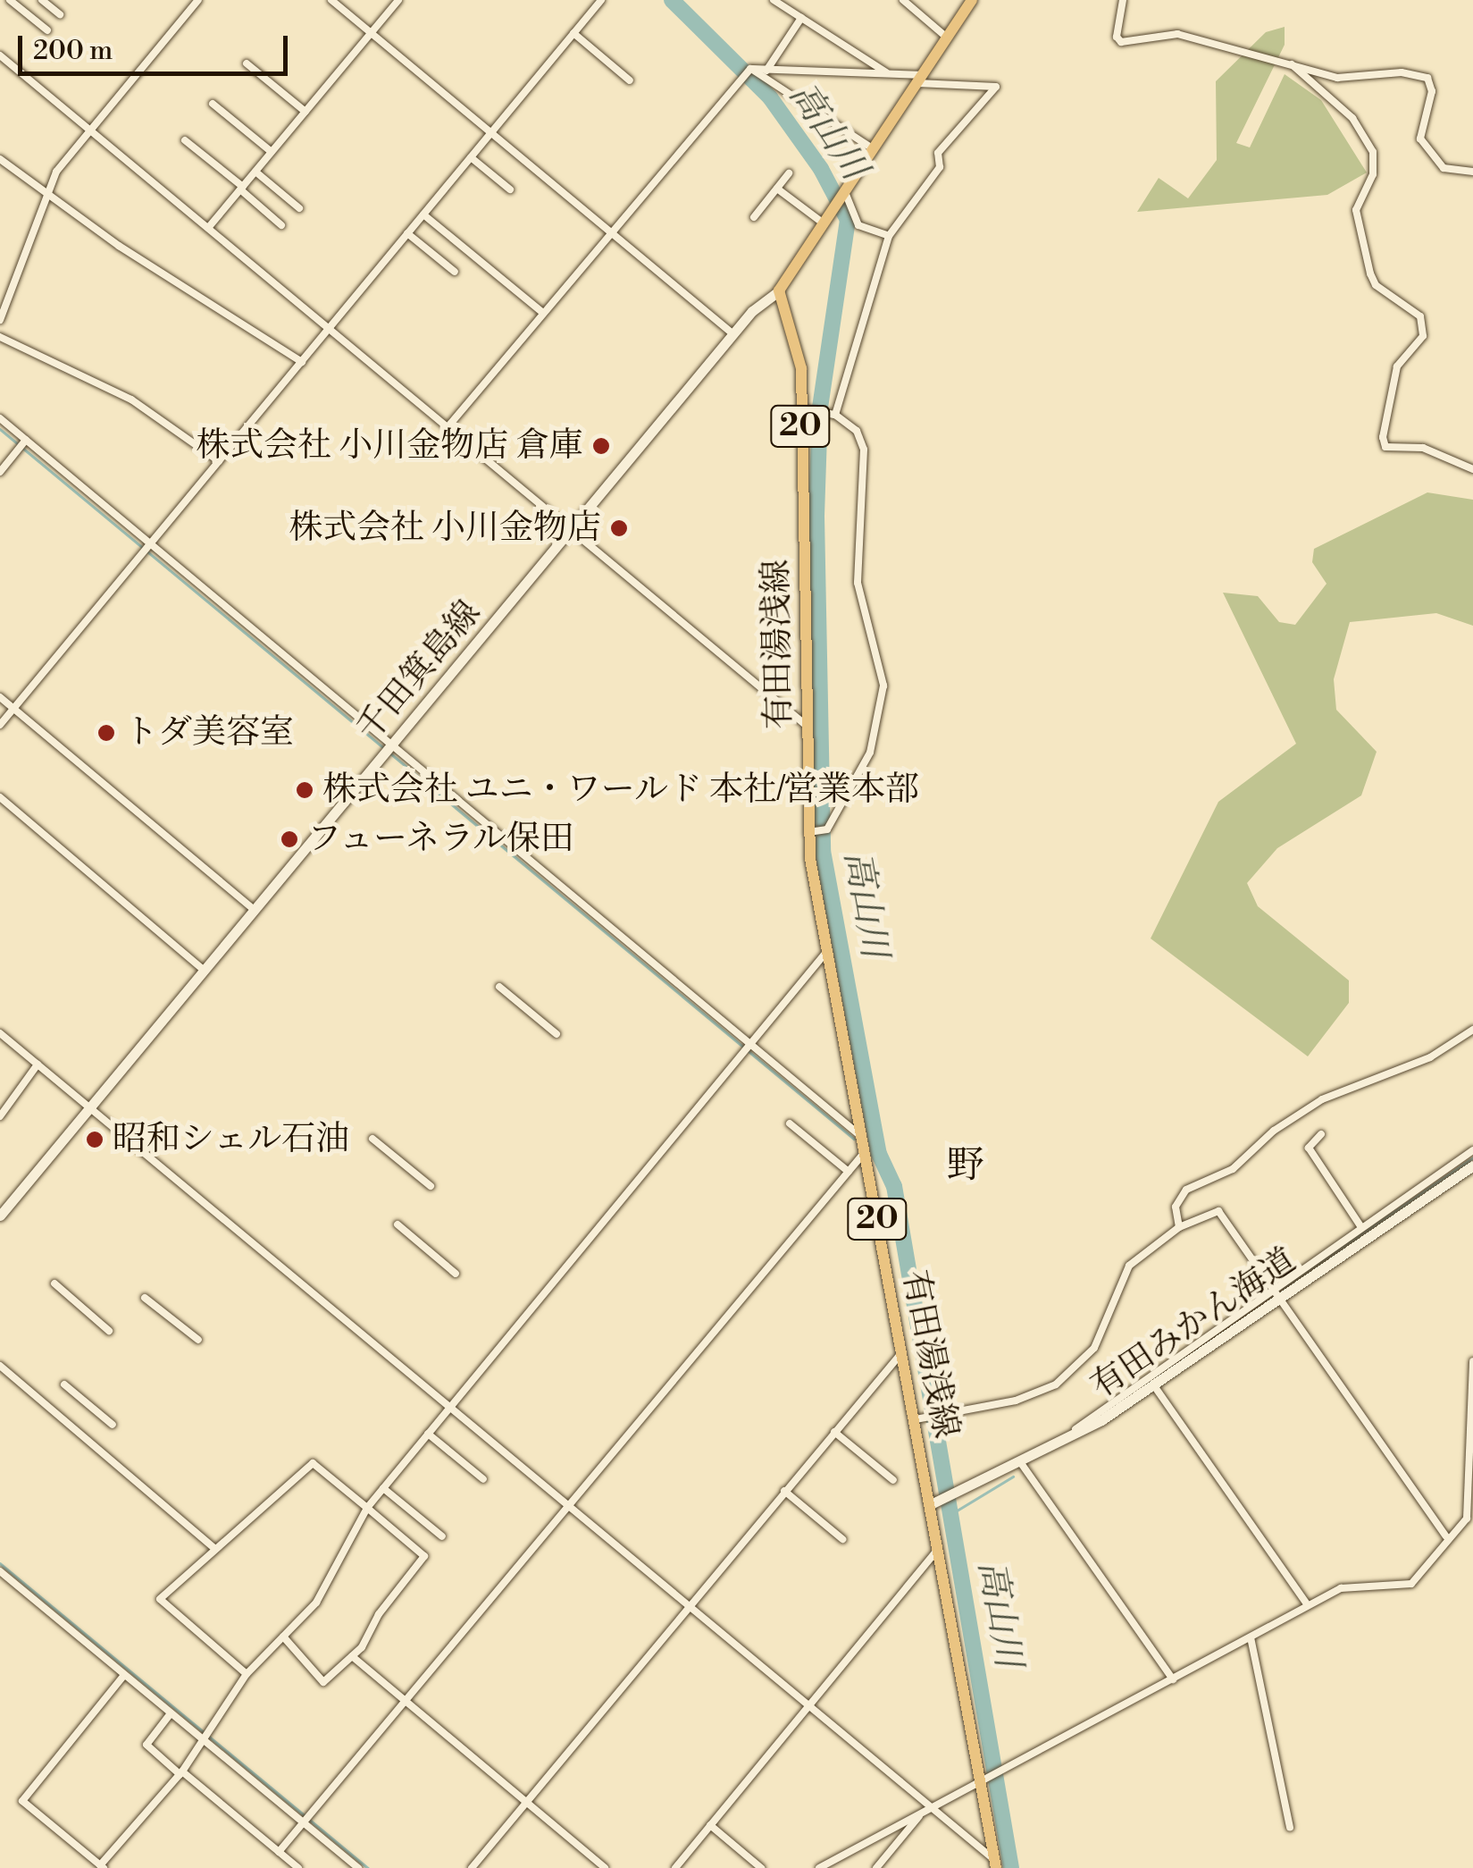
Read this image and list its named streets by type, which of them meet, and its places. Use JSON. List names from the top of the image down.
{
  "streets": {
    "main road": [
      "20",
      "有田湯浅線",
      "千田箕島線",
      "有田みかん海道"
    ]
  },
  "crossings": [
    ["有田湯浅線", "千田箕島線"],
    ["有田湯浅線", "有田みかん海道"]
  ],
  "districts": ["野"],
  "water": ["高山川"],
  "places": [
    "株式会社 小川金物店 倉庫",
    "株式会社 小川金物店",
    "トダ美容室",
    "株式会社 ユニ・ワールド 本社/営業本部",
    "フューネラル保田",
    "昭和シェル石油"
  ],
  "scale_bar": "200 m"
}
